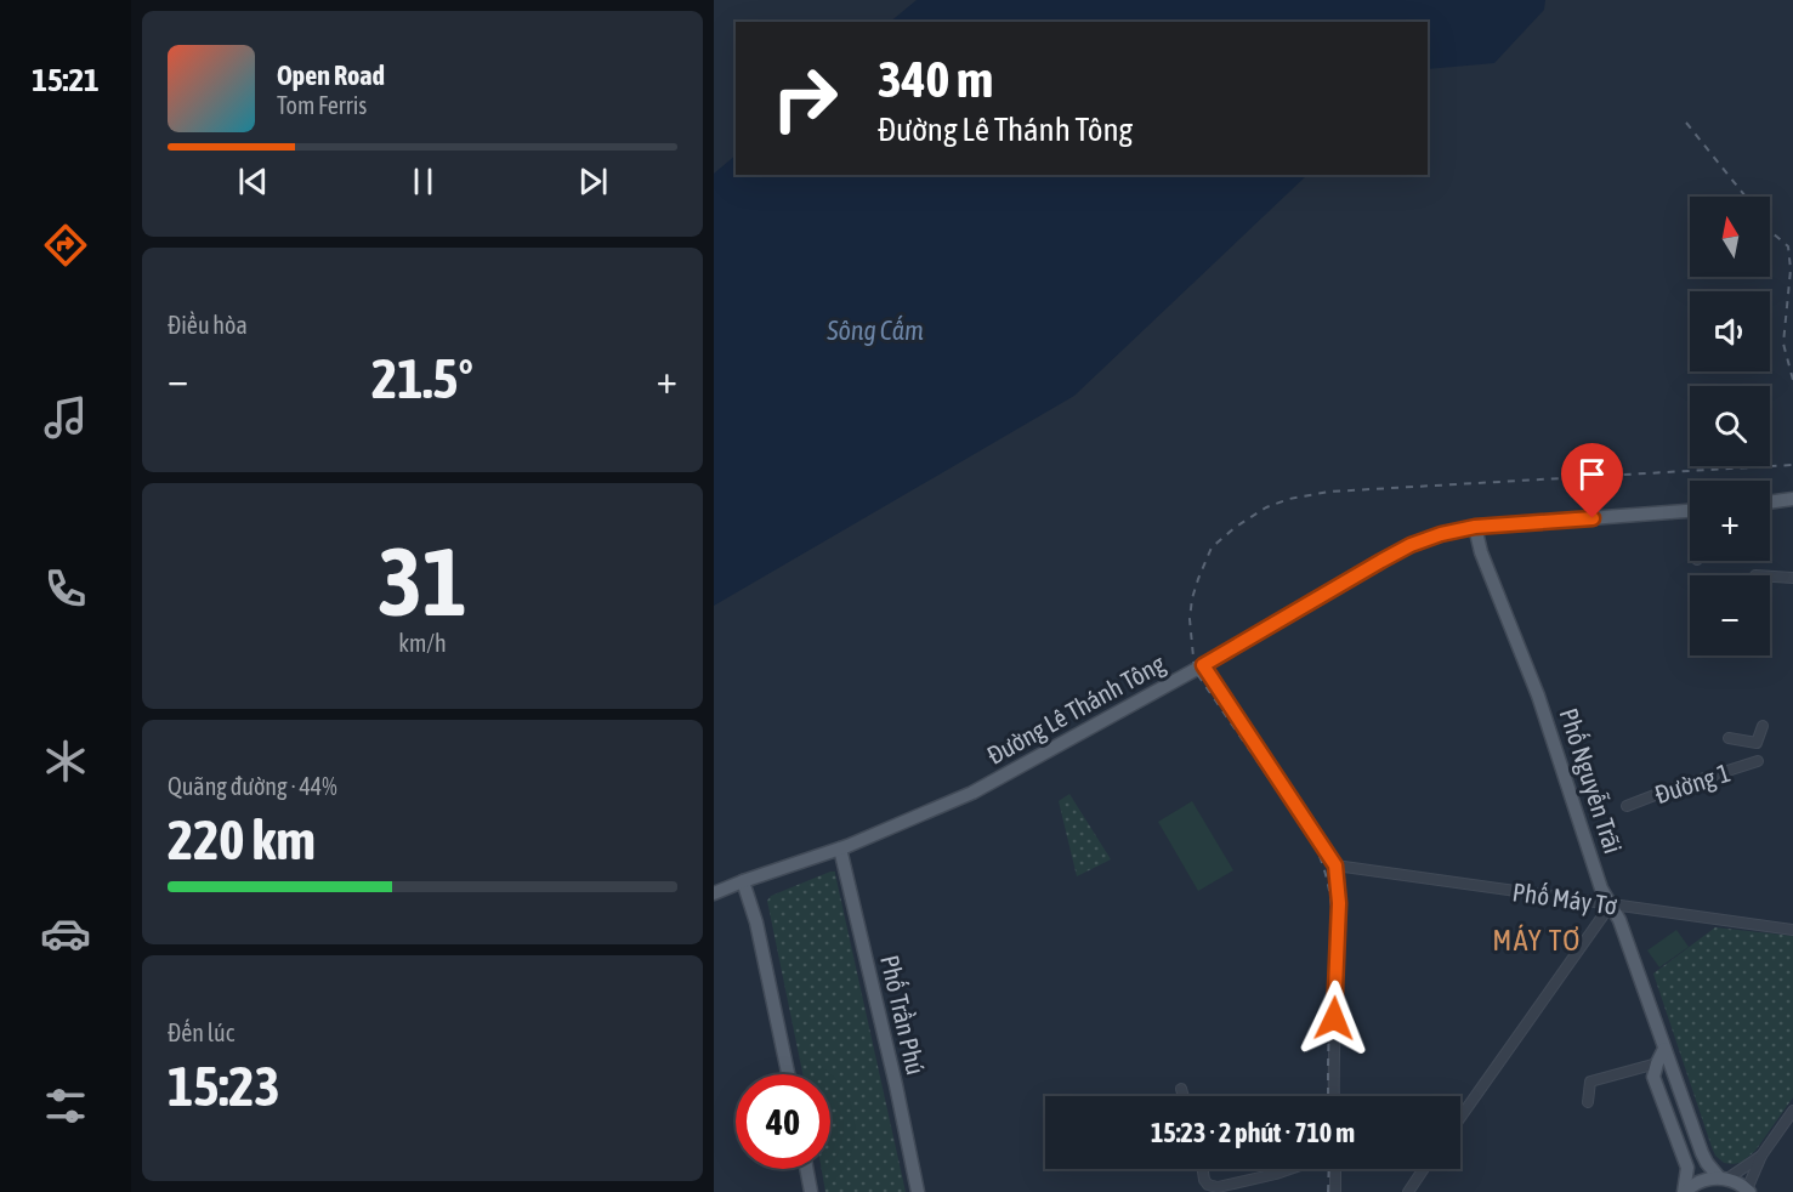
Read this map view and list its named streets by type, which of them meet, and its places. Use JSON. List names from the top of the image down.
{
  "streets": {
    "main road": ["Đường Lê Thánh Tông", "Phố Nguyễn Trãi", "Phố Trần Phú"],
    "street": ["Đường 1", "Phố Máy Tơ"]
  },
  "crossings": [
    ["Đường Lê Thánh Tông", "Phố Nguyễn Trãi"],
    ["Đường Lê Thánh Tông", "Phố Trần Phú"],
    ["Phố Nguyễn Trãi", "Phố Máy Tơ"]
  ],
  "districts": ["MÁY TƠ"],
  "water": ["Sông Cấm"],
  "north": "top",
  "page": {
    "tabs": "15:21",
    "turn": ["340 m", "Đường Lê Thánh Tông"],
    "song": ["Open Road", "Tom Ferris"],
    "map_buttons": ["+", "−"],
    "tile": [
      "Điều hòa",
      ["31", "km/h"],
      ["Quãng đường · 44%", "220 km"],
      ["Đến lúc", "15:23"]
    ],
    "heat": ["−", "21.5°", "+"],
    "limit": "40",
    "trip": "15:23 · 2 phút · 710 m"
  }
}
